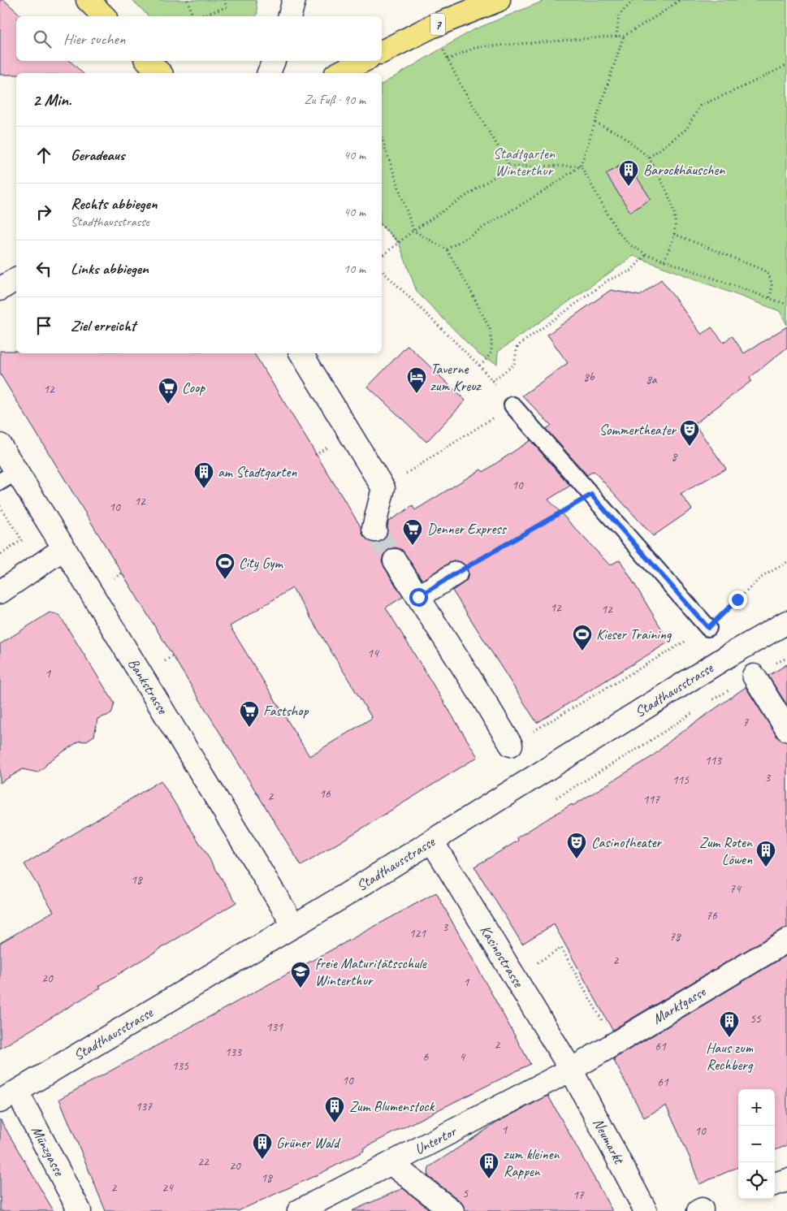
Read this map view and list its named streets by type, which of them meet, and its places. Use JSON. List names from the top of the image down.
{
  "streets": {
    "main road": ["7"],
    "street": [
      "Bankstrasse",
      "Stadthausstrasse",
      "Kasinostrasse",
      "Marktgasse",
      "Neumarkt",
      "Untertor",
      "Münzgasse"
    ]
  },
  "crossings": [
    ["Bankstrasse", "Stadthausstrasse"],
    ["Stadthausstrasse", "Kasinostrasse"],
    ["Stadthausstrasse", "Münzgasse"],
    ["Kasinostrasse", "Marktgasse"],
    ["Kasinostrasse", "Neumarkt"],
    ["Kasinostrasse", "Untertor"],
    ["Marktgasse", "Neumarkt"],
    ["Marktgasse", "Untertor"],
    ["Neumarkt", "Untertor"]
  ],
  "parks": ["Stadtgarten Winterthur"],
  "places": {
    "building": [
      "Barockhäuschen",
      "am Stadtgarten",
      "Zum Roten Löwen",
      "Haus zum Rechberg",
      "Zum Blumenstock",
      "Grüner Wald",
      "zum kleinen Rappen"
    ],
    "hotel": ["Taverne zum Kreuz"],
    "supermarket": ["Coop", "Denner Express", "Fastshop"],
    "theatre": ["Sommertheater", "Casinotheater"],
    "sports": ["City Gym", "Kieser Training"],
    "school or university": ["freie Maturitätsschule Winterthur"]
  },
  "house_numbers": [
    "8b",
    "8a",
    "12",
    "8",
    "10",
    "12",
    "10",
    "12",
    "12",
    "14",
    "1",
    "7",
    "113",
    "3",
    "115",
    "16",
    "2",
    "117",
    "18",
    "74",
    "76",
    "3",
    "121",
    "78",
    "2",
    "20",
    "1",
    "55",
    "131",
    "2",
    "61",
    "133",
    "6",
    "4",
    "135",
    "10",
    "61",
    "137",
    "1",
    "10",
    "22",
    "20",
    "18",
    "2",
    "24",
    "5",
    "17"
  ],
  "page": {
    "search": "Hier suchen",
    "heading": ["2 Min.", "Zu Fuß · 90 m"],
    "list": [
      ["Geradeaus", "40 m"],
      ["Rechts abbiegen", "Stadthausstrasse", "40 m"],
      ["Links abbiegen", "10 m"],
      "Ziel erreicht"
    ],
    "map_buttons": ["+", "−"]
  }
}
